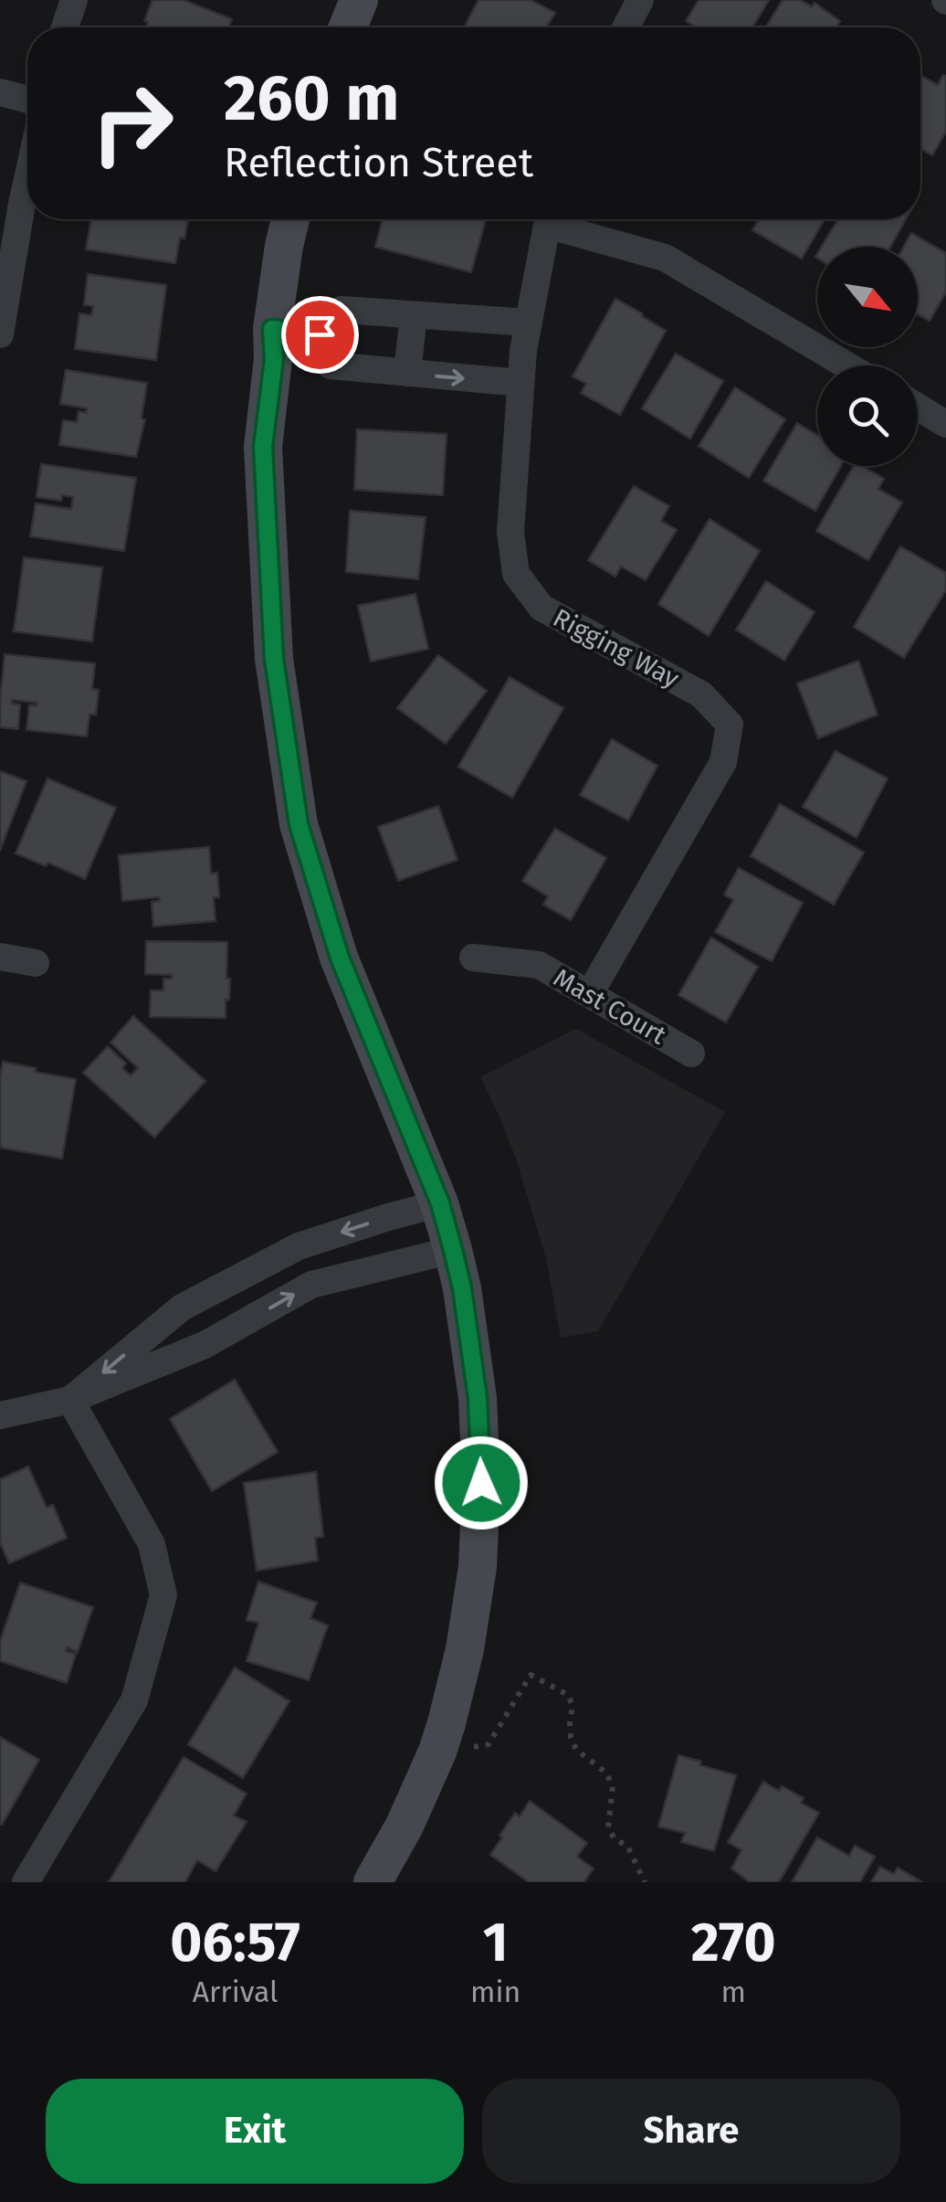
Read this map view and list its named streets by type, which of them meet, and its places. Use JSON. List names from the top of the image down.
{
  "streets": {
    "street": ["Rigging Way", "Mast Court"]
  },
  "crossings": [
    ["Rigging Way", "Mast Court"]
  ],
  "north": "bottom right",
  "page": {
    "turn": ["260 m", "Reflection Street"],
    "eta": [
      "06:57",
      "Arrival",
      "1",
      "min",
      "270",
      "m"
    ],
    "buttons": ["Exit", "Share"]
  }
}
